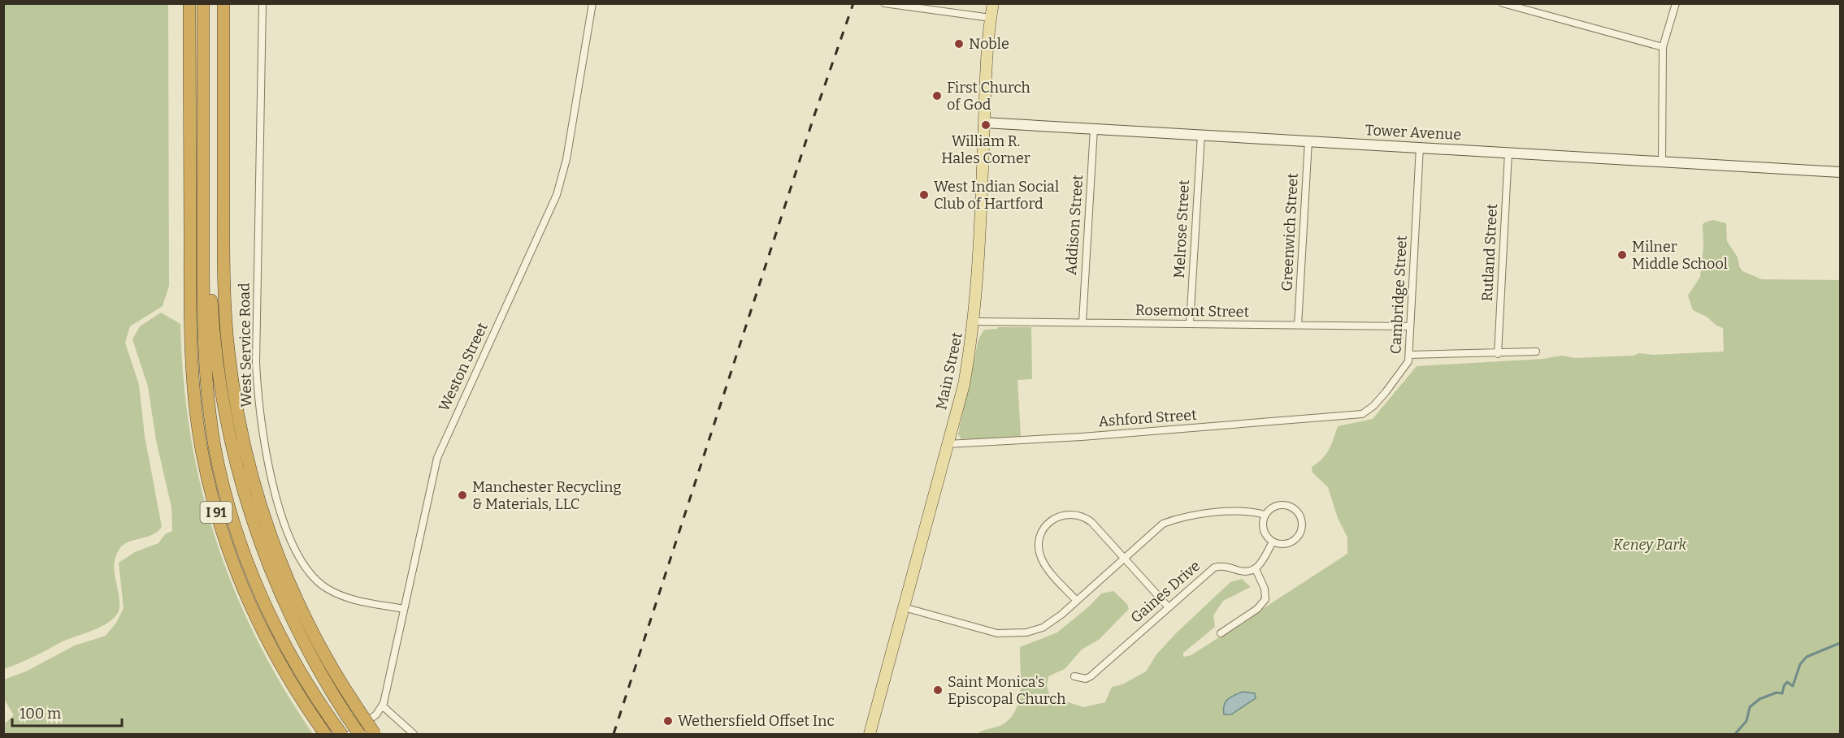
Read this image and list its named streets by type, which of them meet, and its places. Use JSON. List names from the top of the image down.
{
  "streets": {
    "highway": ["I 91"],
    "main road": ["Tower Avenue", "Main Street"],
    "street": [
      "Addison Street",
      "Melrose Street",
      "Greenwich Street",
      "Rutland Street",
      "Cambridge Street",
      "Rosemont Street",
      "West Service Road",
      "Weston Street",
      "Ashford Street",
      "Gaines Drive"
    ]
  },
  "crossings": [
    ["Tower Avenue", "Addison Street"],
    ["Tower Avenue", "Melrose Street"],
    ["Tower Avenue", "Greenwich Street"],
    ["Tower Avenue", "Rutland Street"],
    ["Tower Avenue", "Cambridge Street"],
    ["Tower Avenue", "Main Street"],
    ["Addison Street", "Rosemont Street"],
    ["Melrose Street", "Rosemont Street"],
    ["Greenwich Street", "Rosemont Street"],
    ["Cambridge Street", "Rosemont Street"],
    ["Cambridge Street", "Ashford Street"],
    ["Rosemont Street", "Main Street"],
    ["West Service Road", "Weston Street"],
    ["Main Street", "Ashford Street"]
  ],
  "parks": ["Keney Park"],
  "places": [
    "Noble",
    "First Church of God",
    "William R. Hales Corner",
    "West Indian Social Club of Hartford",
    "Milner Middle School",
    "Manchester Recycling & Materials, LLC",
    "Saint Monica's Episcopal Church",
    "Wethersfield Offset Inc"
  ],
  "scale_bar": "100 m"
}
